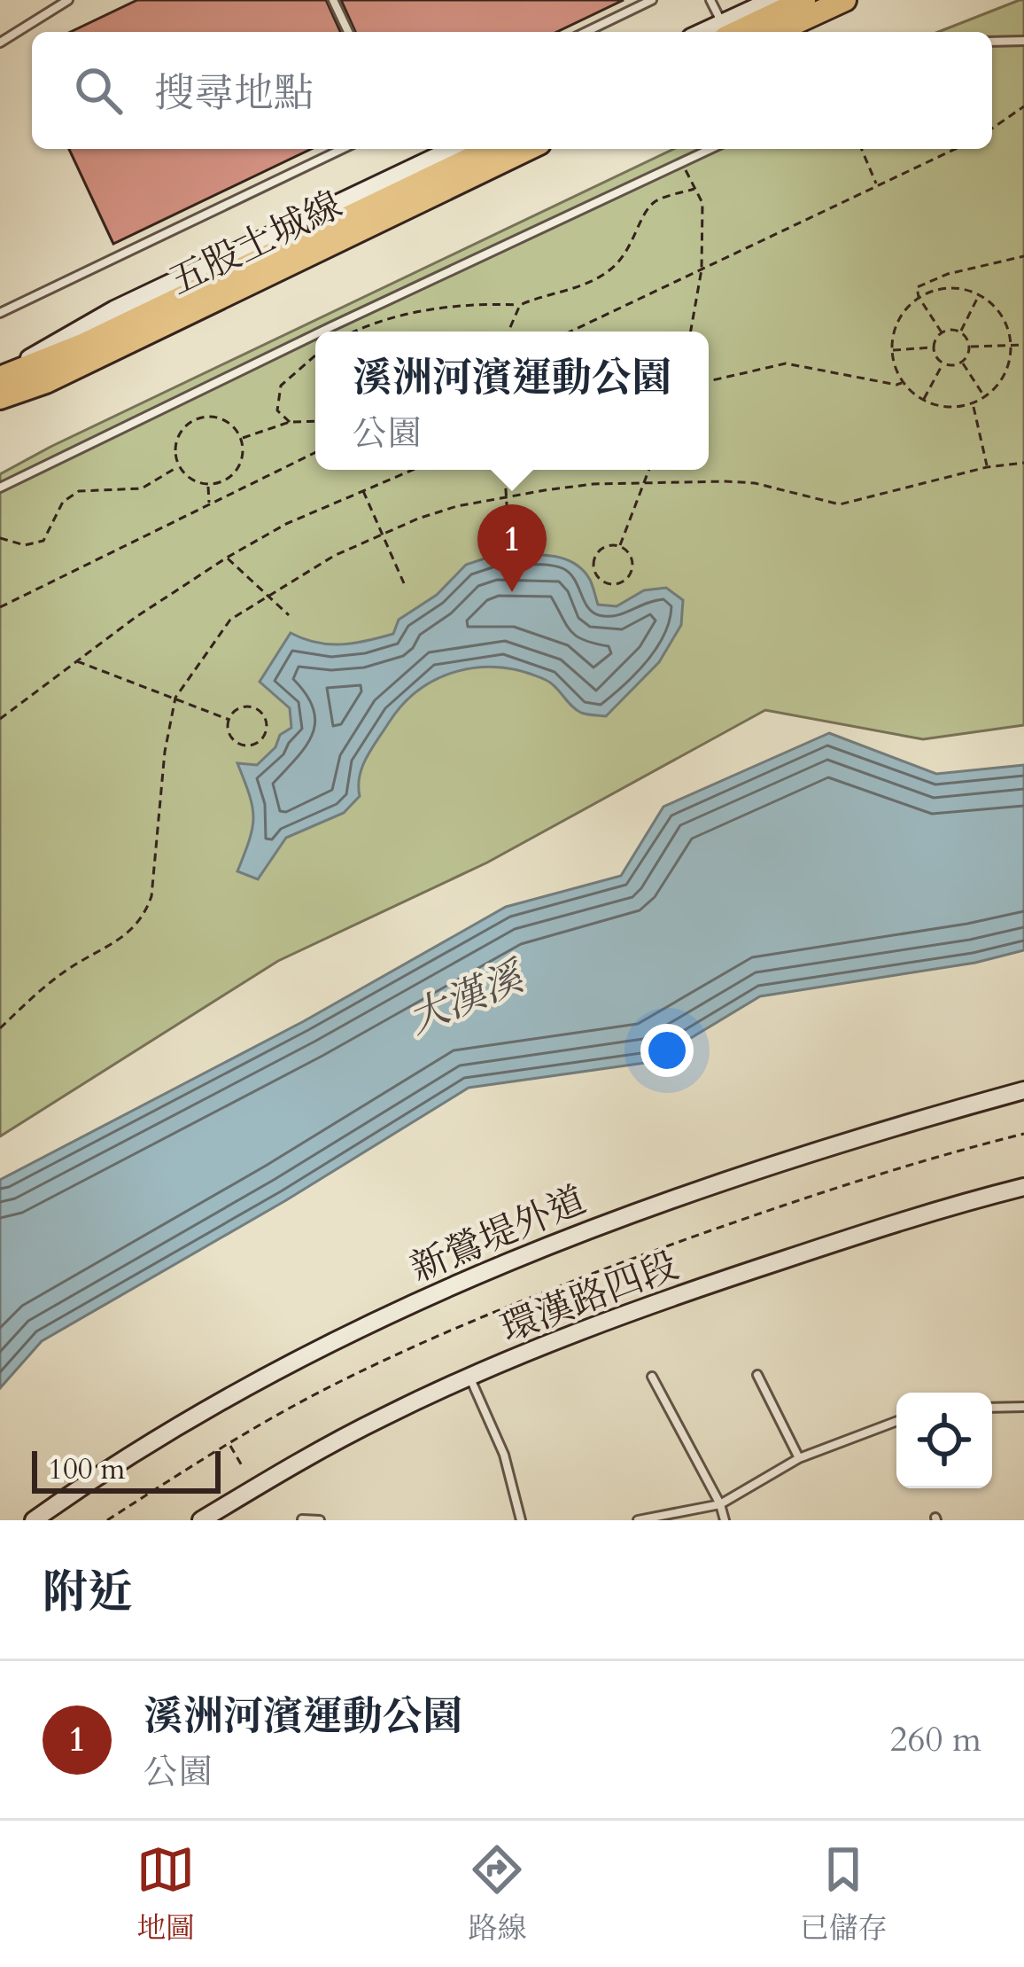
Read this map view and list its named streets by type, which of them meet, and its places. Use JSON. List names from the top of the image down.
{
  "streets": {
    "highway": ["五股土城線"],
    "street": ["新鶯堤外道", "環漢路四段"]
  },
  "water": ["大漢溪"],
  "scale_bar": "100 m",
  "page": {
    "search": "搜尋地點",
    "popup": ["溪洲河濱運動公園", "公園"],
    "pins": "1",
    "scale": "100 m",
    "heading": "附近",
    "list": [
      {
        "mark": "1",
        "name": "溪洲河濱運動公園",
        "note": "公園",
        "value": "260 m"
      }
    ],
    "nav": ["地圖", "路線", "已儲存"]
  }
}
